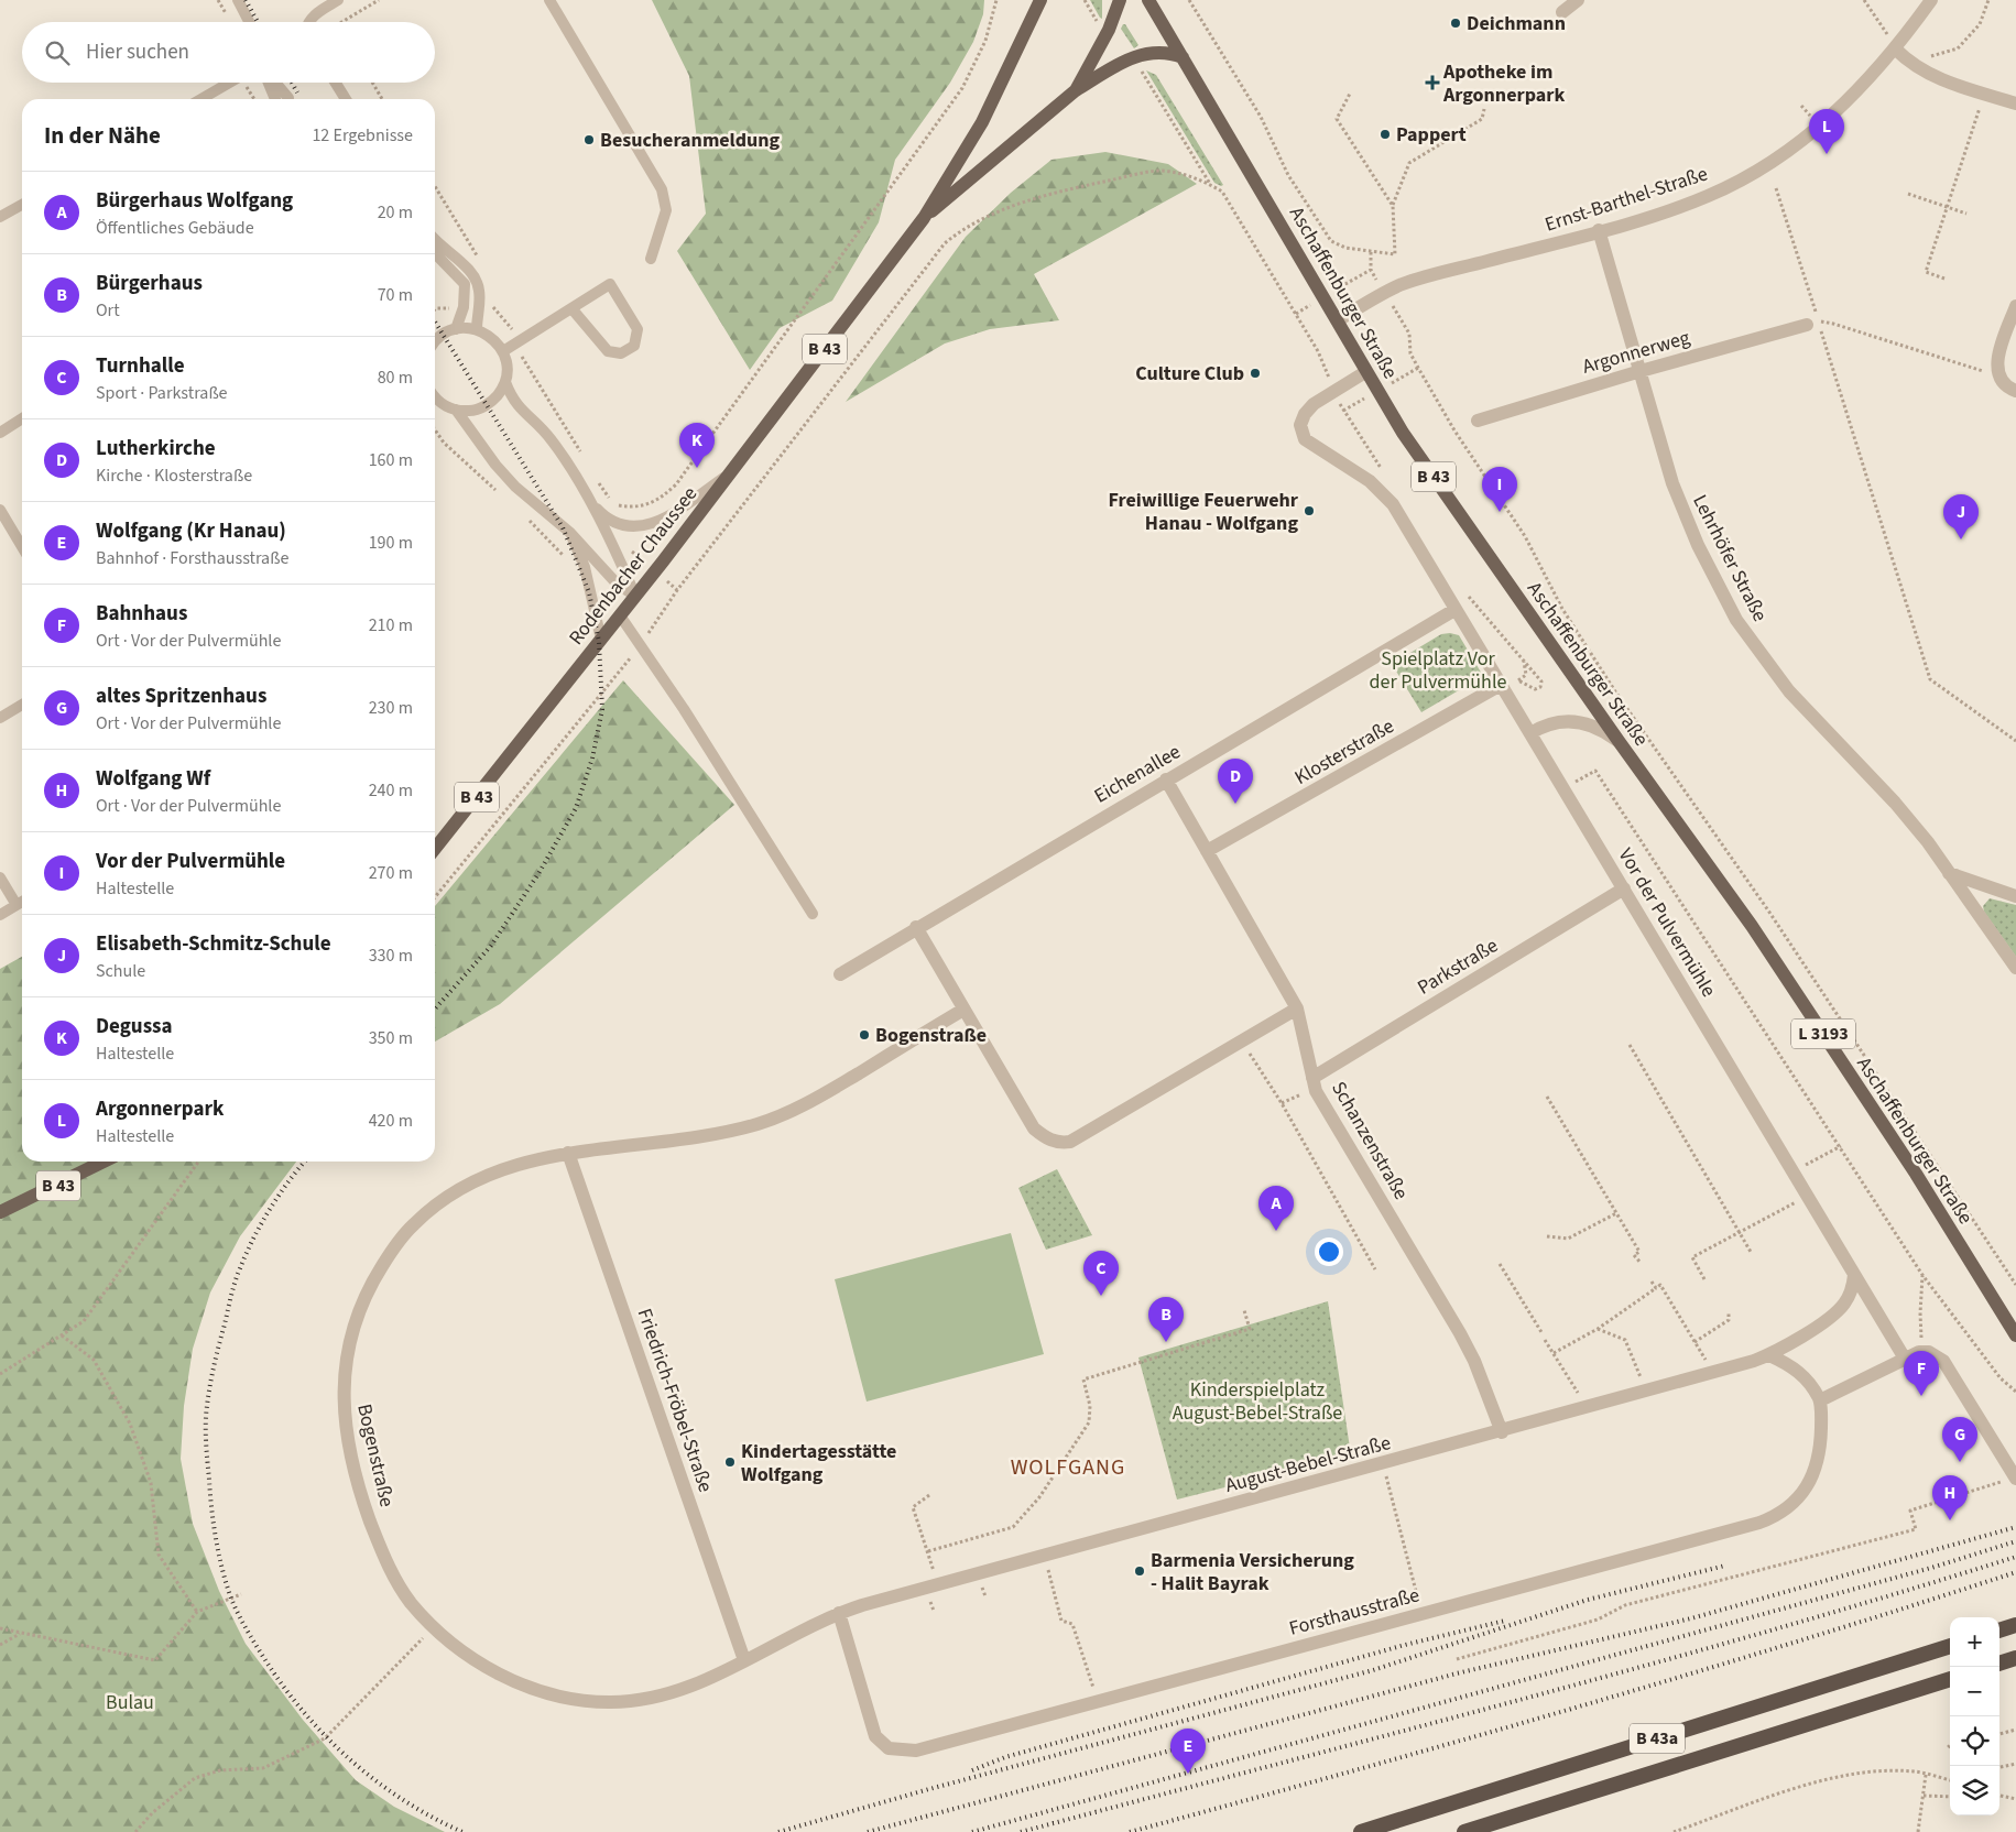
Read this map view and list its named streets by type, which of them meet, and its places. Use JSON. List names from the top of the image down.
{
  "streets": {
    "highway": ["B 43a"],
    "main road": [
      "Aschaffenburger Straße",
      "B 43",
      "Rodenbacher Chaussee",
      "L 3193"
    ],
    "street": [
      "Ernst-Barthel-Straße",
      "Argonnerweg",
      "Lehrhöfer Straße",
      "Klosterstraße",
      "Eichenallee",
      "Vor der Pulvermühle",
      "Parkstraße",
      "Schanzenstraße",
      "Friedrich-Fröbel-Straße",
      "Bogenstraße",
      "August-Bebel-Straße",
      "Forsthausstraße"
    ]
  },
  "crossings": [
    ["Ernst-Barthel-Straße", "Aschaffenburger Straße"],
    ["Ernst-Barthel-Straße", "Lehrhöfer Straße"],
    ["Aschaffenburger Straße", "B 43"],
    ["Aschaffenburger Straße", "Vor der Pulvermühle"],
    ["B 43", "Rodenbacher Chaussee"],
    ["Argonnerweg", "Lehrhöfer Straße"],
    ["Klosterstraße", "Vor der Pulvermühle"],
    ["Klosterstraße", "Schanzenstraße"],
    ["Eichenallee", "Vor der Pulvermühle"],
    ["Eichenallee", "Schanzenstraße"],
    ["Vor der Pulvermühle", "Parkstraße"],
    ["Vor der Pulvermühle", "August-Bebel-Straße"],
    ["Parkstraße", "Schanzenstraße"],
    ["Schanzenstraße", "August-Bebel-Straße"],
    ["Friedrich-Fröbel-Straße", "Bogenstraße"],
    ["Friedrich-Fröbel-Straße", "August-Bebel-Straße"],
    ["Bogenstraße", "August-Bebel-Straße"],
    ["August-Bebel-Straße", "Forsthausstraße"]
  ],
  "districts": ["WOLFGANG"],
  "parks": ["Spielplatz Vor der Pulvermühle", "Kinderspielplatz August-Bebel-Straße", "Bulau"],
  "places": {
    "other": [
      "Deichmann",
      "Pappert",
      "Besucheranmeldung",
      "Culture Club",
      "Freiwillige Feuerwehr Hanau - Wolfgang",
      "Bogenstraße",
      "Kindertagesstätte Wolfgang",
      "Barmenia Versicherung - Halit Bayrak"
    ],
    "health": ["Apotheke im Argonnerpark"]
  },
  "page": {
    "search": "Hier suchen",
    "heading": ["In der Nähe", "12 Ergebnisse"],
    "pins": [
      "L",
      "K",
      "I",
      "J",
      "D",
      "A",
      "C",
      "B",
      "F",
      "G",
      "H",
      "E"
    ],
    "list": [
      {
        "mark": "A",
        "name": "Bürgerhaus Wolfgang",
        "note": "Öffentliches Gebäude",
        "value": "20 m"
      },
      {
        "mark": "B",
        "name": "Bürgerhaus",
        "note": "Ort",
        "value": "70 m"
      },
      {
        "mark": "C",
        "name": "Turnhalle",
        "note": "Sport · Parkstraße",
        "value": "80 m"
      },
      {
        "mark": "D",
        "name": "Lutherkirche",
        "note": "Kirche · Klosterstraße",
        "value": "160 m"
      },
      {
        "mark": "E",
        "name": "Wolfgang (Kr Hanau)",
        "note": "Bahnhof · Forsthausstraße",
        "value": "190 m"
      },
      {
        "mark": "F",
        "name": "Bahnhaus",
        "note": "Ort · Vor der Pulvermühle",
        "value": "210 m"
      },
      {
        "mark": "G",
        "name": "altes Spritzenhaus",
        "note": "Ort · Vor der Pulvermühle",
        "value": "230 m"
      },
      {
        "mark": "H",
        "name": "Wolfgang Wf",
        "note": "Ort · Vor der Pulvermühle",
        "value": "240 m"
      },
      {
        "mark": "I",
        "name": "Vor der Pulvermühle",
        "note": "Haltestelle",
        "value": "270 m"
      },
      {
        "mark": "J",
        "name": "Elisabeth-Schmitz-Schule",
        "note": "Schule",
        "value": "330 m"
      },
      {
        "mark": "K",
        "name": "Degussa",
        "note": "Haltestelle",
        "value": "350 m"
      },
      {
        "mark": "L",
        "name": "Argonnerpark",
        "note": "Haltestelle",
        "value": "420 m"
      }
    ],
    "map_buttons": ["+", "−"]
  }
}
